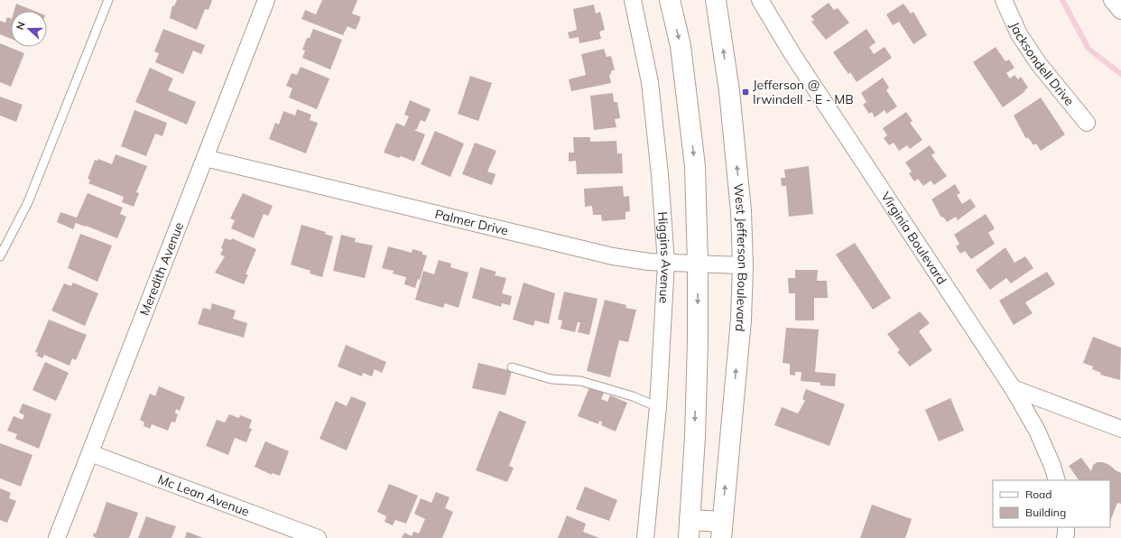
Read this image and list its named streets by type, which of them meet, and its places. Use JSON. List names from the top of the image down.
{
  "streets": {
    "main road": ["West Jefferson Boulevard"],
    "street": [
      "Jacksondell Drive",
      "Palmer Drive",
      "Virginia Boulevard",
      "Higgins Avenue",
      "Meredith Avenue",
      "Mc Lean Avenue"
    ]
  },
  "crossings": [
    ["Palmer Drive", "Higgins Avenue"],
    ["Palmer Drive", "West Jefferson Boulevard"],
    ["Palmer Drive", "Meredith Avenue"],
    ["Meredith Avenue", "Mc Lean Avenue"]
  ],
  "places": {
    "transit": ["Jefferson @ Irwindell - E - MB"]
  },
  "legend": ["Road", "Building"],
  "north": "left"
}
